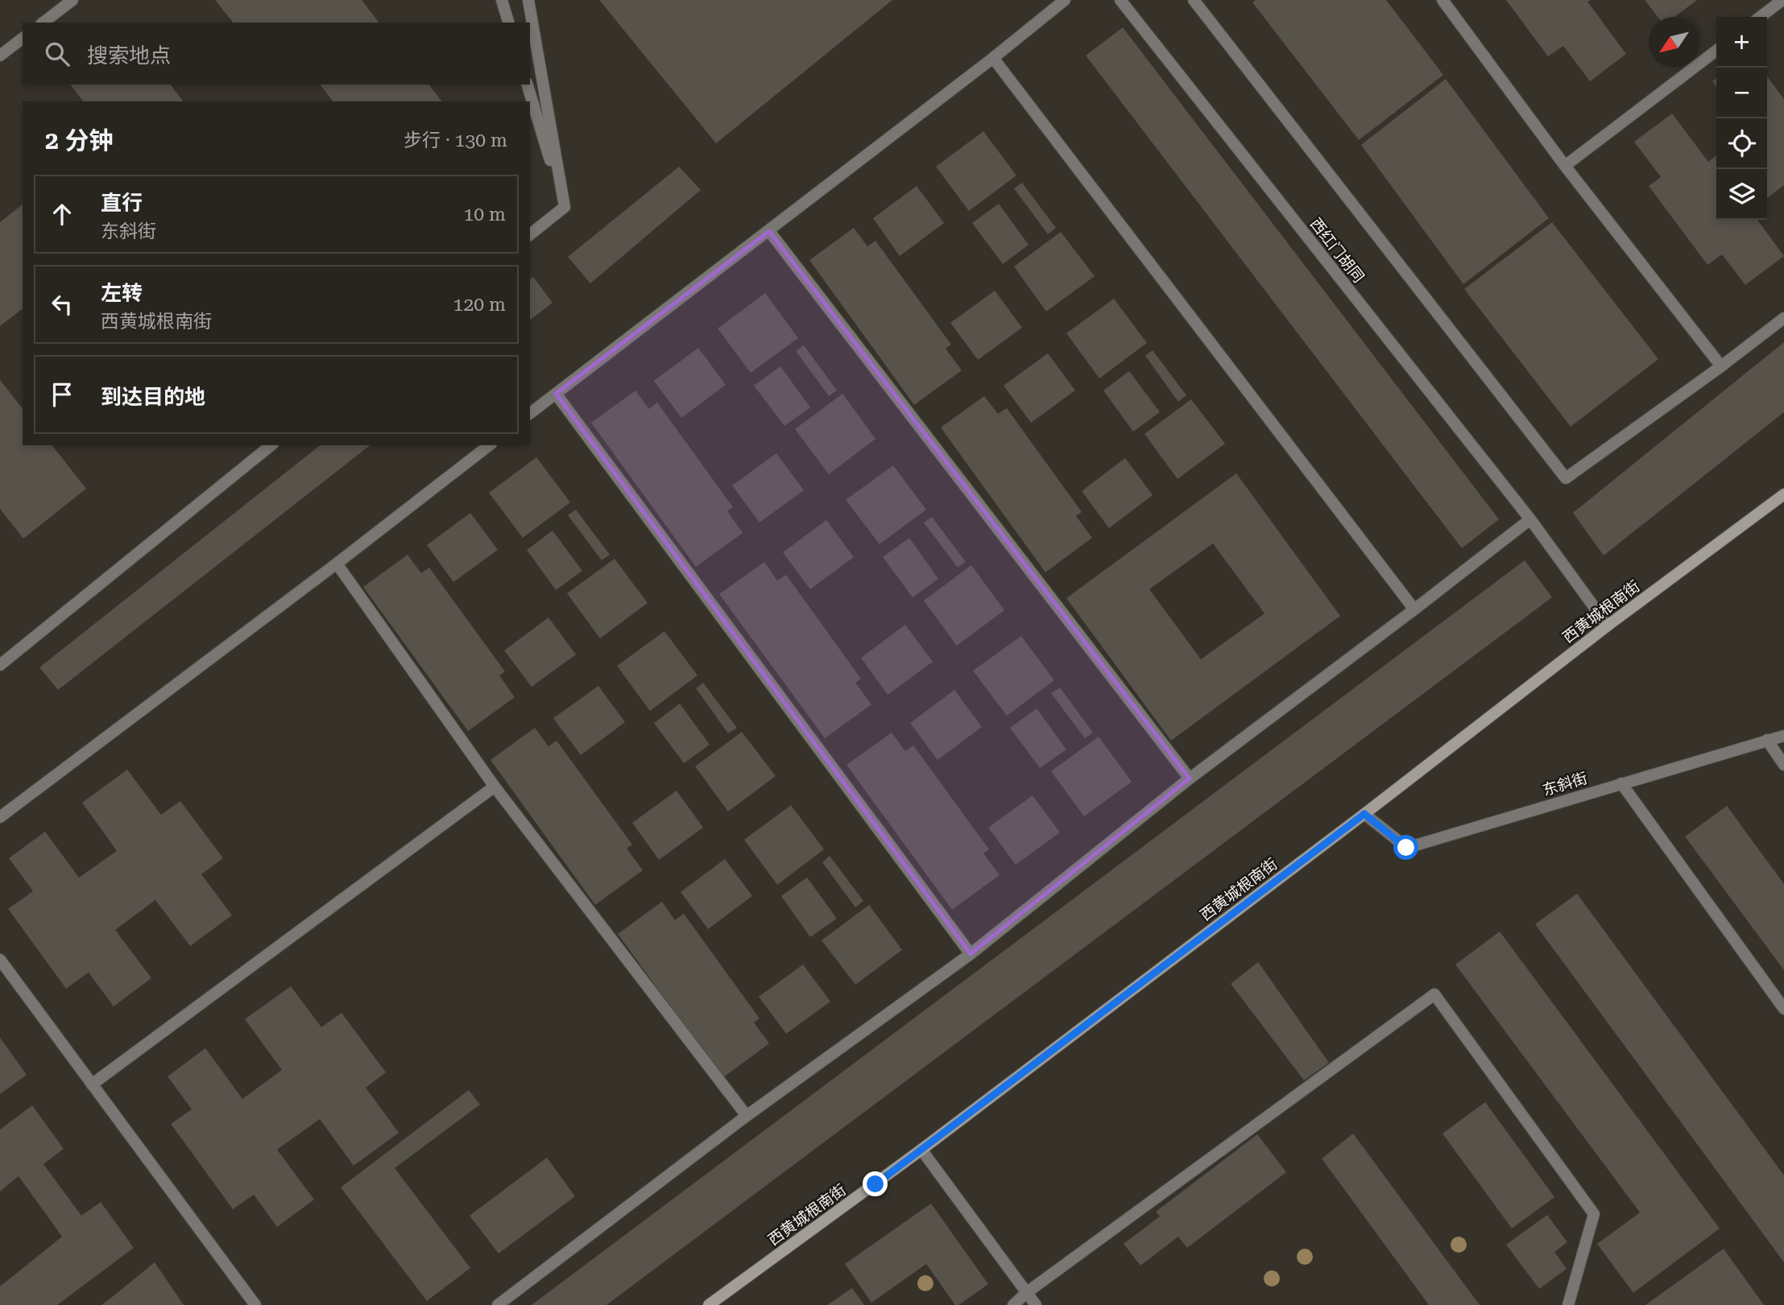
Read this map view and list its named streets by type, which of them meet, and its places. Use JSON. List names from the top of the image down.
{
  "streets": {
    "main road": ["西黄城根南街"],
    "street": ["西红门胡同", "东斜街"]
  },
  "crossings": [
    ["西红门胡同", "西黄城根南街"],
    ["西黄城根南街", "东斜街"]
  ],
  "north": "bottom left",
  "page": {
    "map_buttons": ["+", "−"],
    "search": "搜索地点",
    "heading": ["2 分钟", "步行 · 130 m"],
    "list": [
      ["直行", "东斜街", "10 m"],
      ["左转", "西黄城根南街", "120 m"],
      "到达目的地"
    ]
  }
}
